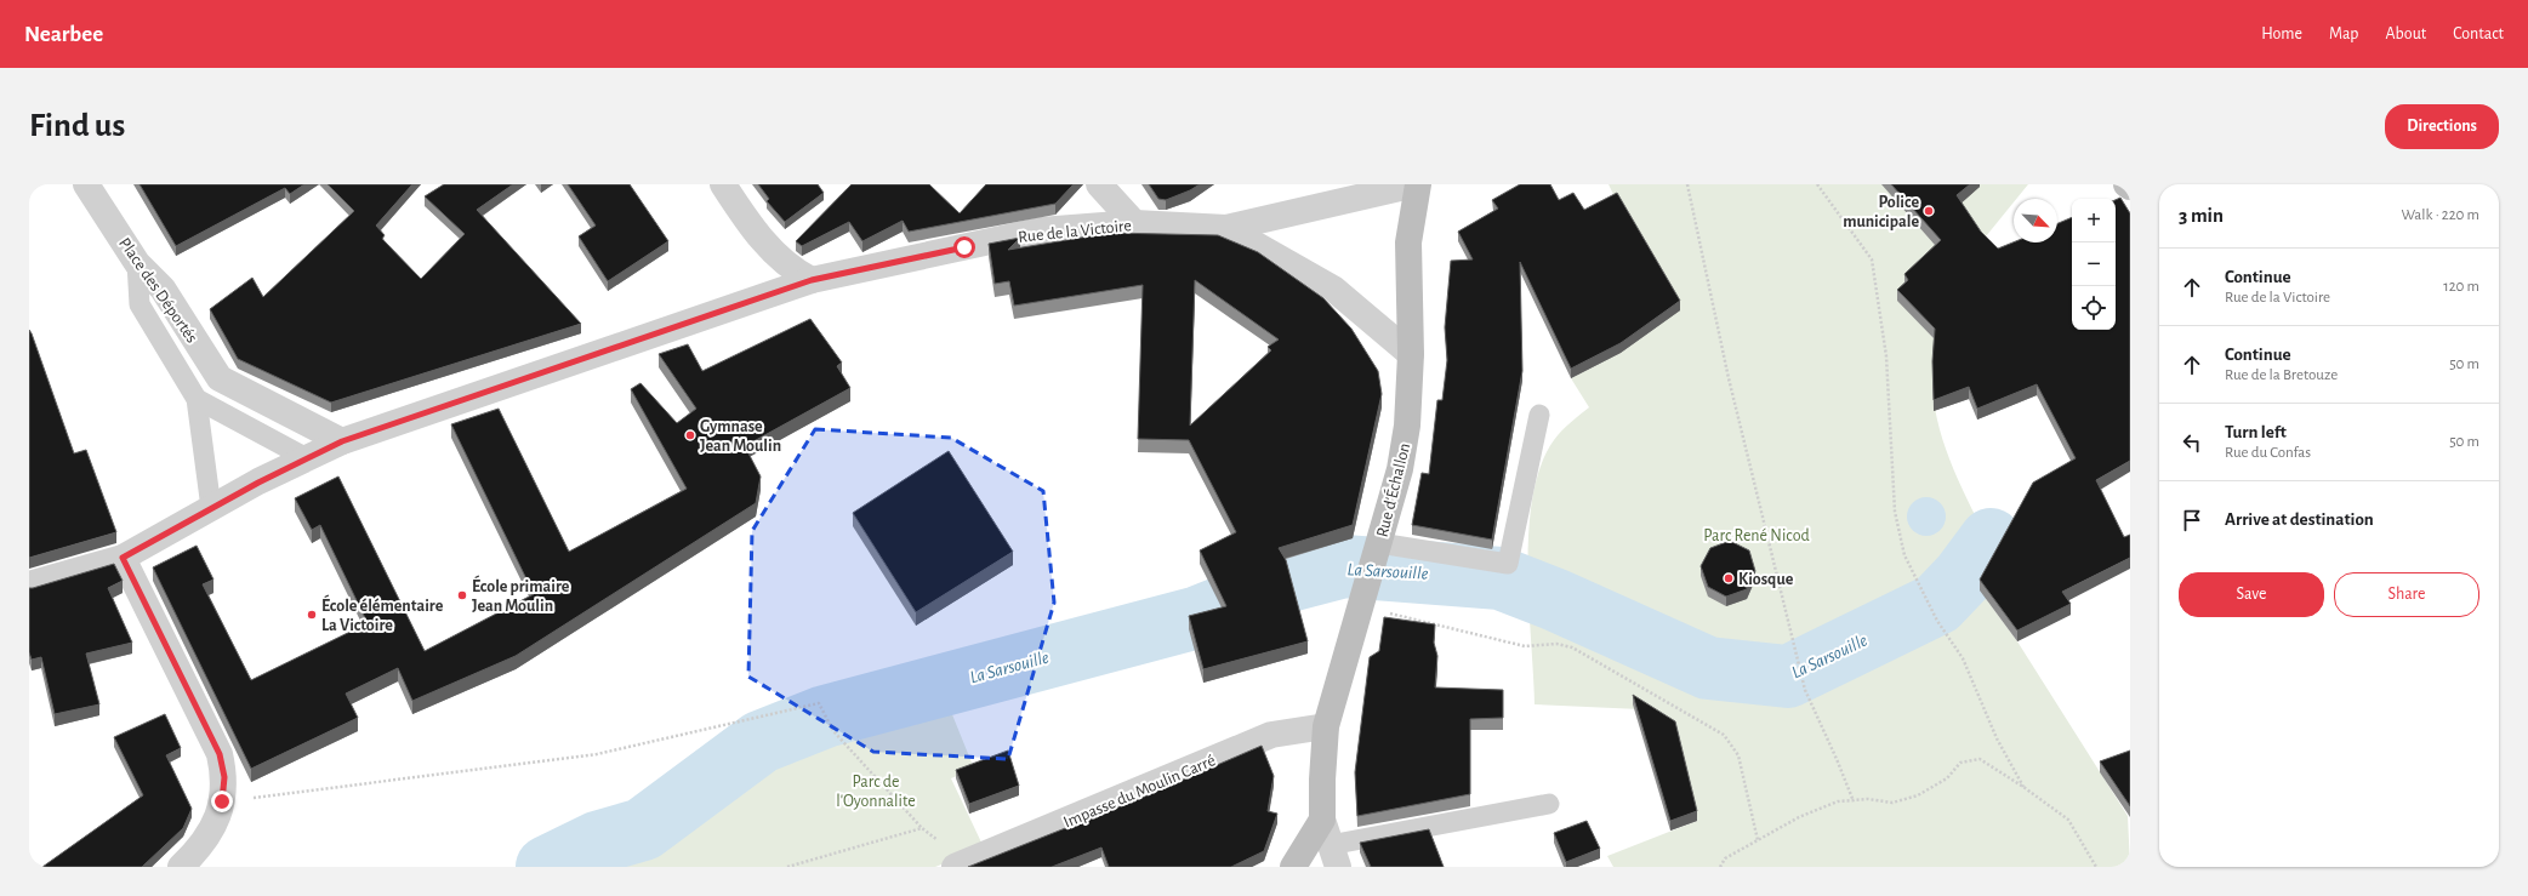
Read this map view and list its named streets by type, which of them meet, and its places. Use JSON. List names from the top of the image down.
{
  "streets": {
    "main road": ["Rue d'Échallon"],
    "street": ["Rue de la Victoire", "Place des Déportés", "Impasse du Moulin Carré"]
  },
  "crossings": [
    ["Rue de la Victoire", "Place des Déportés"],
    ["Rue de la Victoire", "Rue d'Échallon"],
    ["Rue d'Échallon", "Impasse du Moulin Carré"]
  ],
  "water": ["La Sarsouille"],
  "parks": ["Parc René Nicod", "Parc de l'Oyonnalite"],
  "places": [
    "Police municipale",
    "Gymnase Jean Moulin",
    "Kiosque",
    "École primaire Jean Moulin",
    "École élémentaire La Victoire"
  ],
  "north": "bottom right",
  "page": {
    "header": "Nearbee",
    "nav": [
      "Home",
      "Map",
      "About",
      "Contact"
    ],
    "buttons": [
      "Directions",
      ["Save", "Share"]
    ],
    "title": "Find us",
    "heading": ["3 min", "Walk · 220 m"],
    "map_buttons": ["+", "−"],
    "list": [
      ["Continue", "Rue de la Victoire", "120 m"],
      ["Continue", "Rue de la Bretouze", "50 m"],
      ["Turn left", "Rue du Confas", "50 m"],
      "Arrive at destination"
    ]
  }
}
